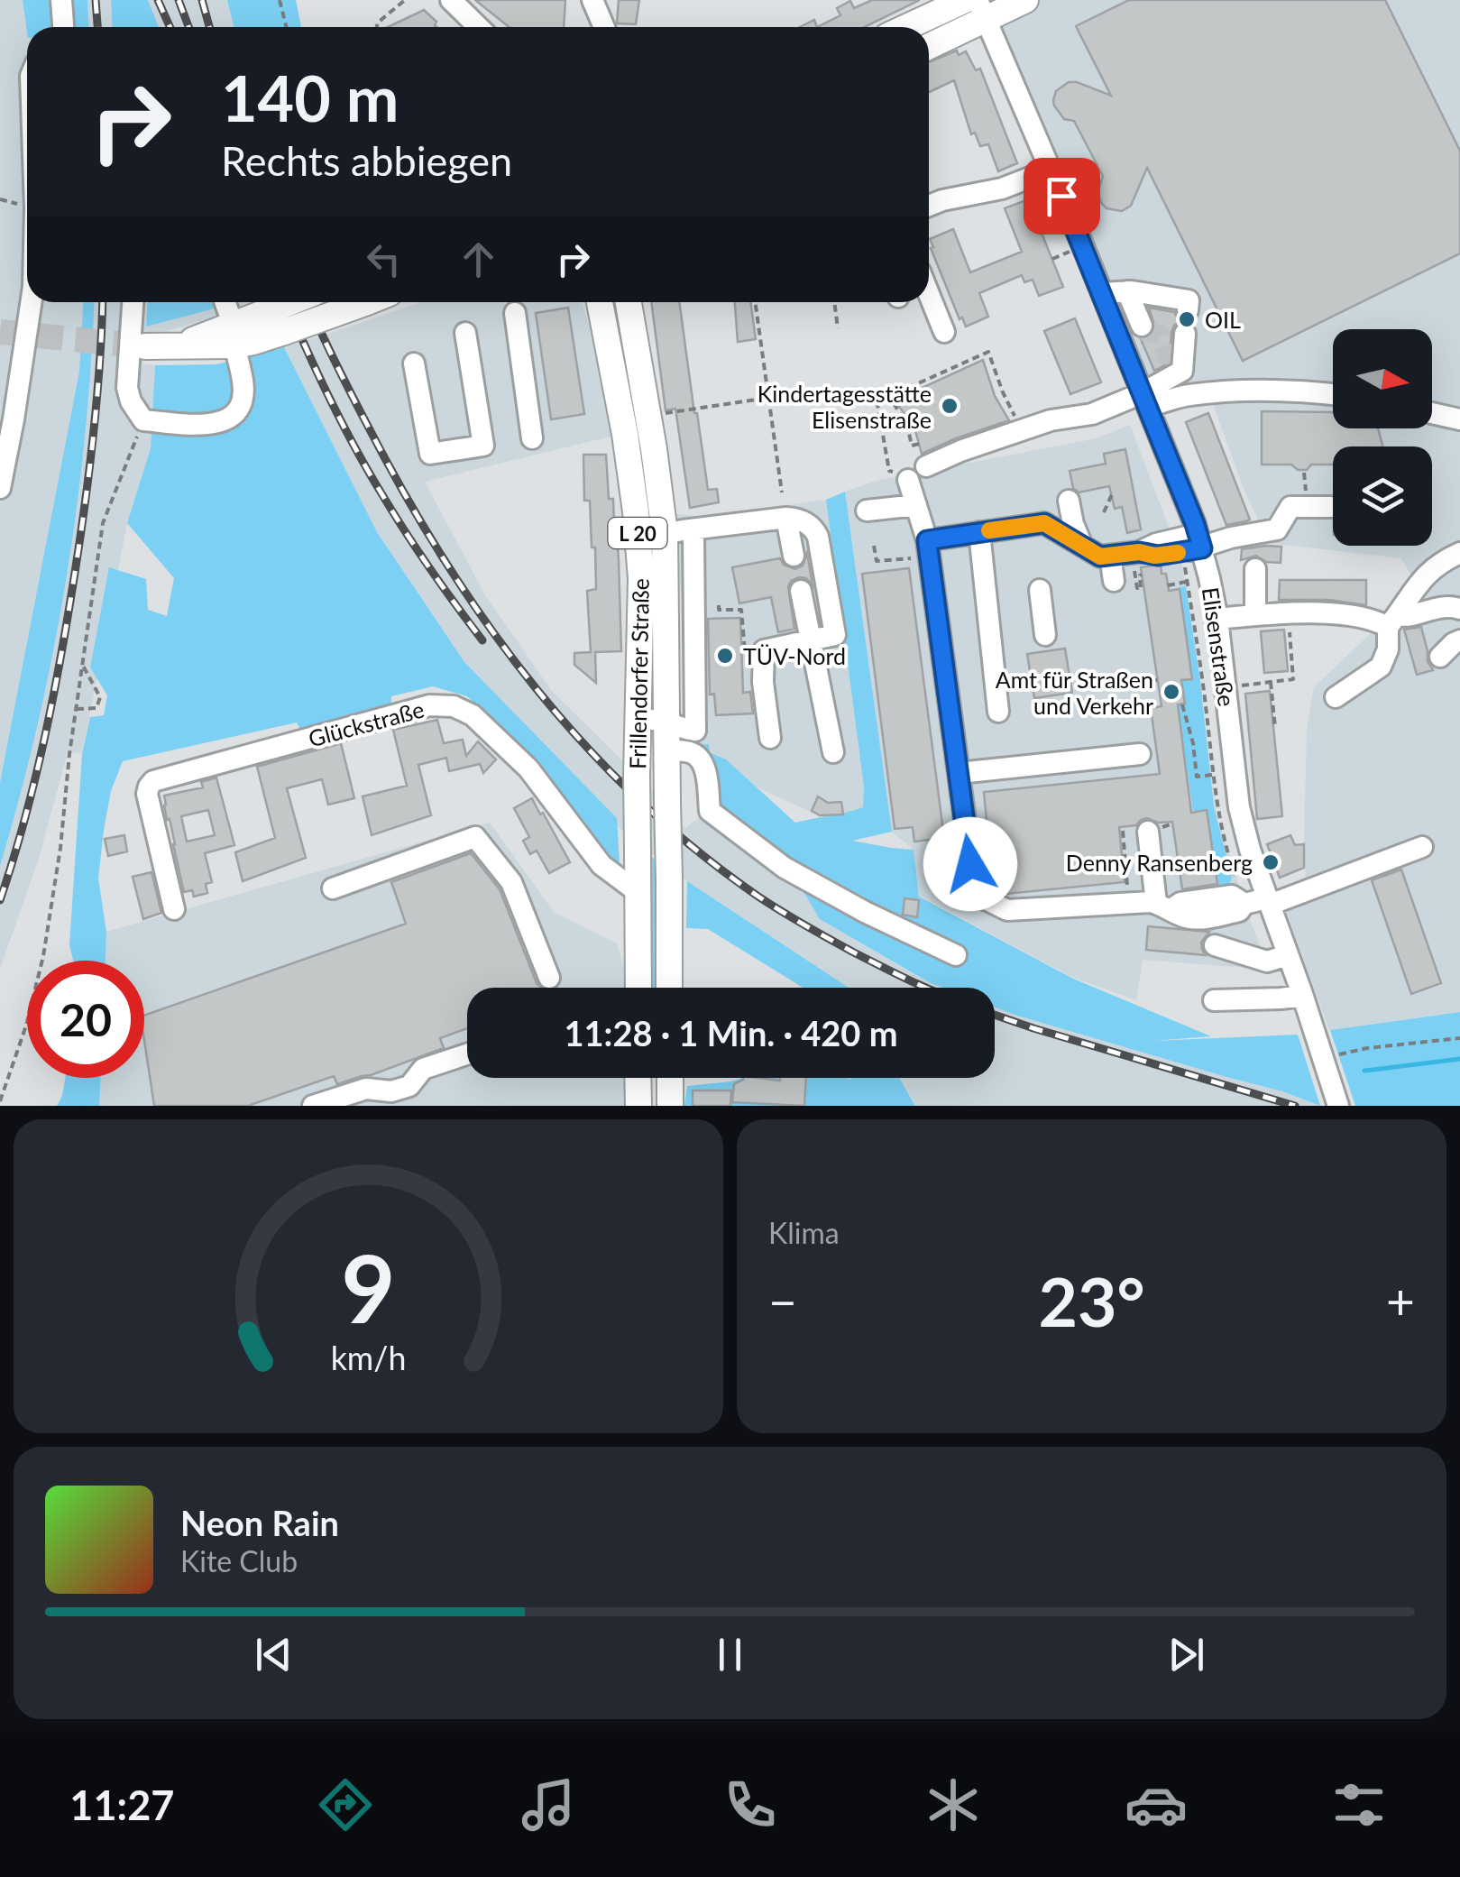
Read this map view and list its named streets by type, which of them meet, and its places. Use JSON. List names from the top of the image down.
{
  "streets": {
    "main road": ["L 20", "Frillendorfer Straße"],
    "street": ["Elisenstraße", "Glückstraße"]
  },
  "crossings": [
    ["Frillendorfer Straße", "Glückstraße"]
  ],
  "places": [
    "OIL",
    "Kindertagesstätte Elisenstraße",
    "TÜV-Nord",
    "Amt für Straßen und Verkehr",
    "Denny Ransenberg"
  ],
  "north": "right",
  "page": {
    "turn": ["140 m", "Rechts abbiegen"],
    "limit": "20",
    "trip": "11:28 · 1 Min. · 420 m",
    "tile": "Klima",
    "heat": ["−", "23°", "+"],
    "song": ["Neon Rain", "Kite Club"],
    "tabs": "11:27",
    "gauge": ["9", "km/h"]
  }
}
